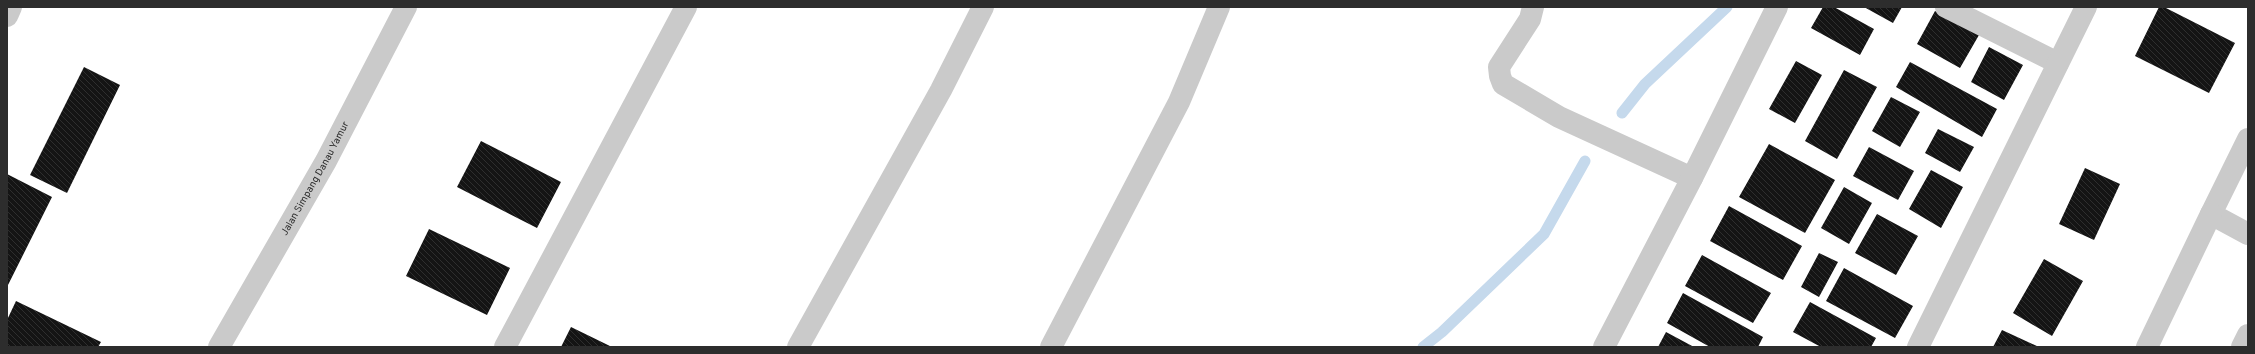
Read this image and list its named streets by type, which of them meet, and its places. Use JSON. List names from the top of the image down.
{
  "streets": {
    "street": ["Jalan Simpang Danau Yamur"]
  }
}
